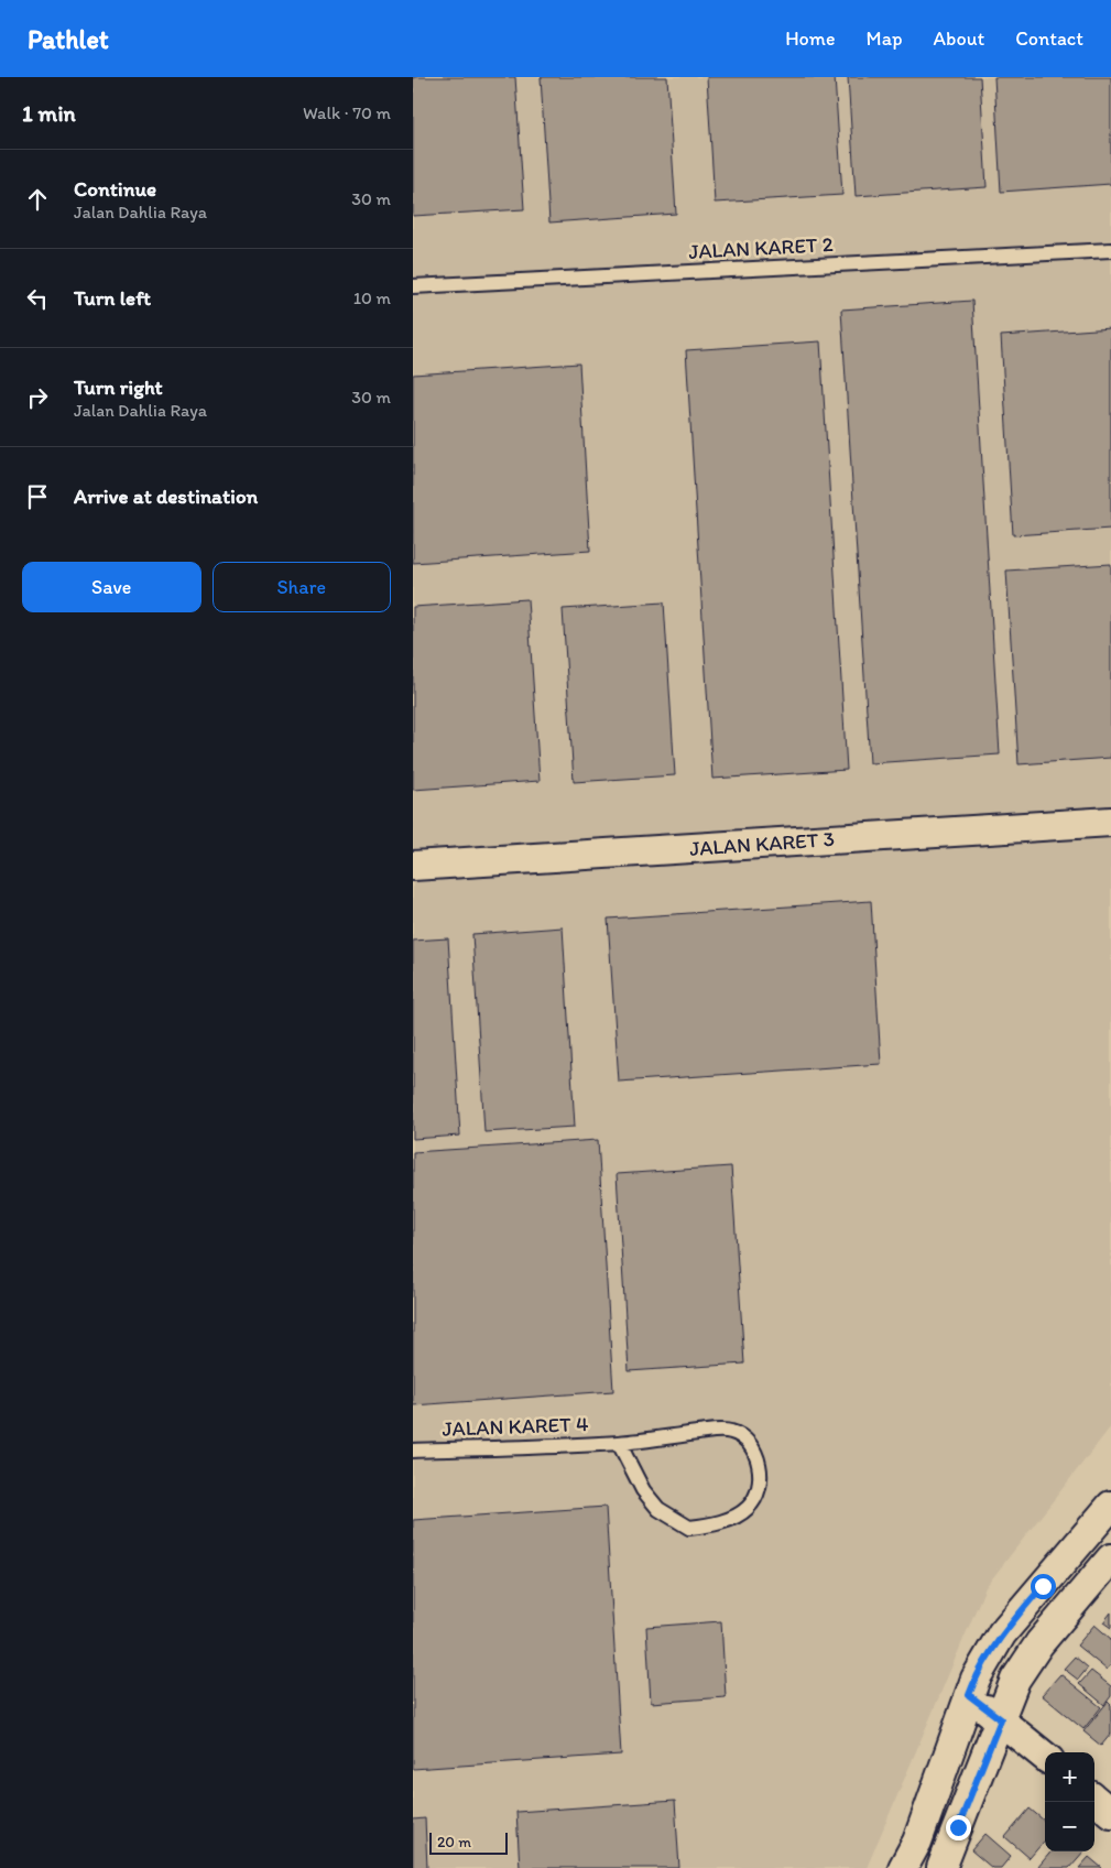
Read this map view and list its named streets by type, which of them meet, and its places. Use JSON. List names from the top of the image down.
{
  "streets": {
    "street": ["JALAN KARET 3"],
    "lane": ["JALAN KARET 2", "JALAN KARET 4"]
  },
  "scale_bar": "20 m",
  "page": {
    "header": "Pathlet",
    "nav": [
      "Home",
      "Map",
      "About",
      "Contact"
    ],
    "heading": ["1 min", "Walk · 70 m"],
    "list": [
      ["Continue", "Jalan Dahlia Raya", "30 m"],
      ["Turn left", "10 m"],
      ["Turn right", "Jalan Dahlia Raya", "30 m"],
      "Arrive at destination"
    ],
    "buttons": ["Save", "Share"],
    "map_buttons": ["+", "−"],
    "scale": "20 m"
  }
}
